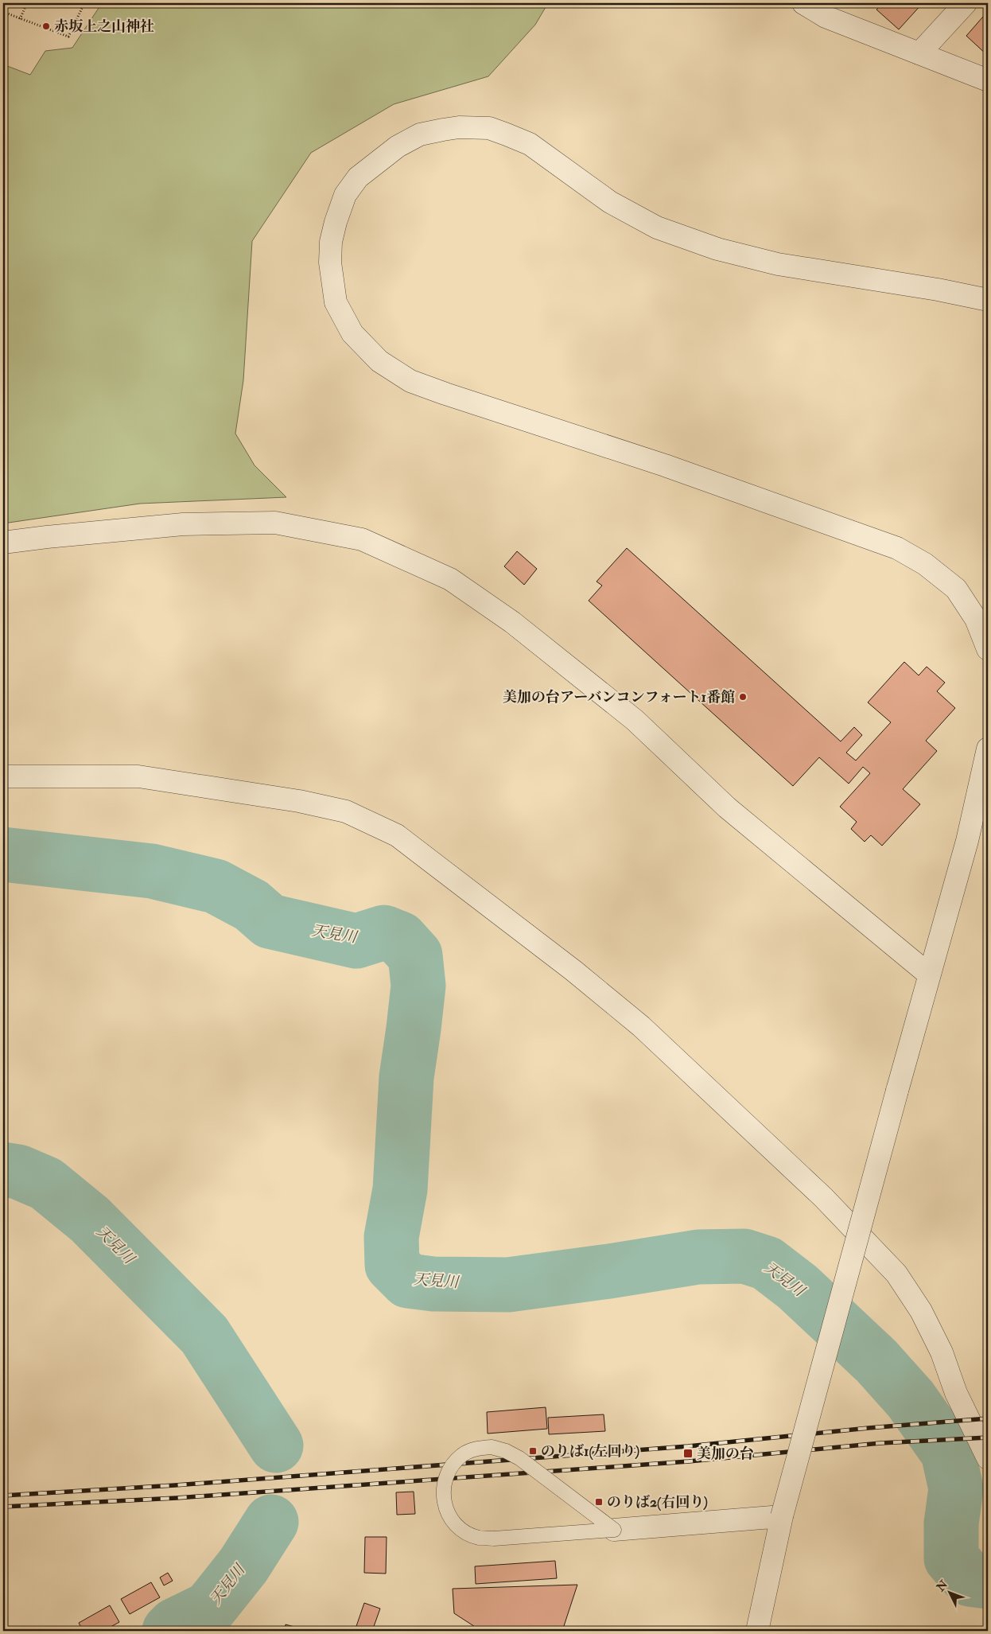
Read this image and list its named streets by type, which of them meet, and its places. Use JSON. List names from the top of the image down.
{
  "water": ["天見川"],
  "places": {
    "other": ["赤坂上之山神社", "美加の台アーバンコンフォート1番館"],
    "transit": ["のりば1(左回り)", "美加の台", "のりば2(右回り)"]
  },
  "north": "top left"
}
